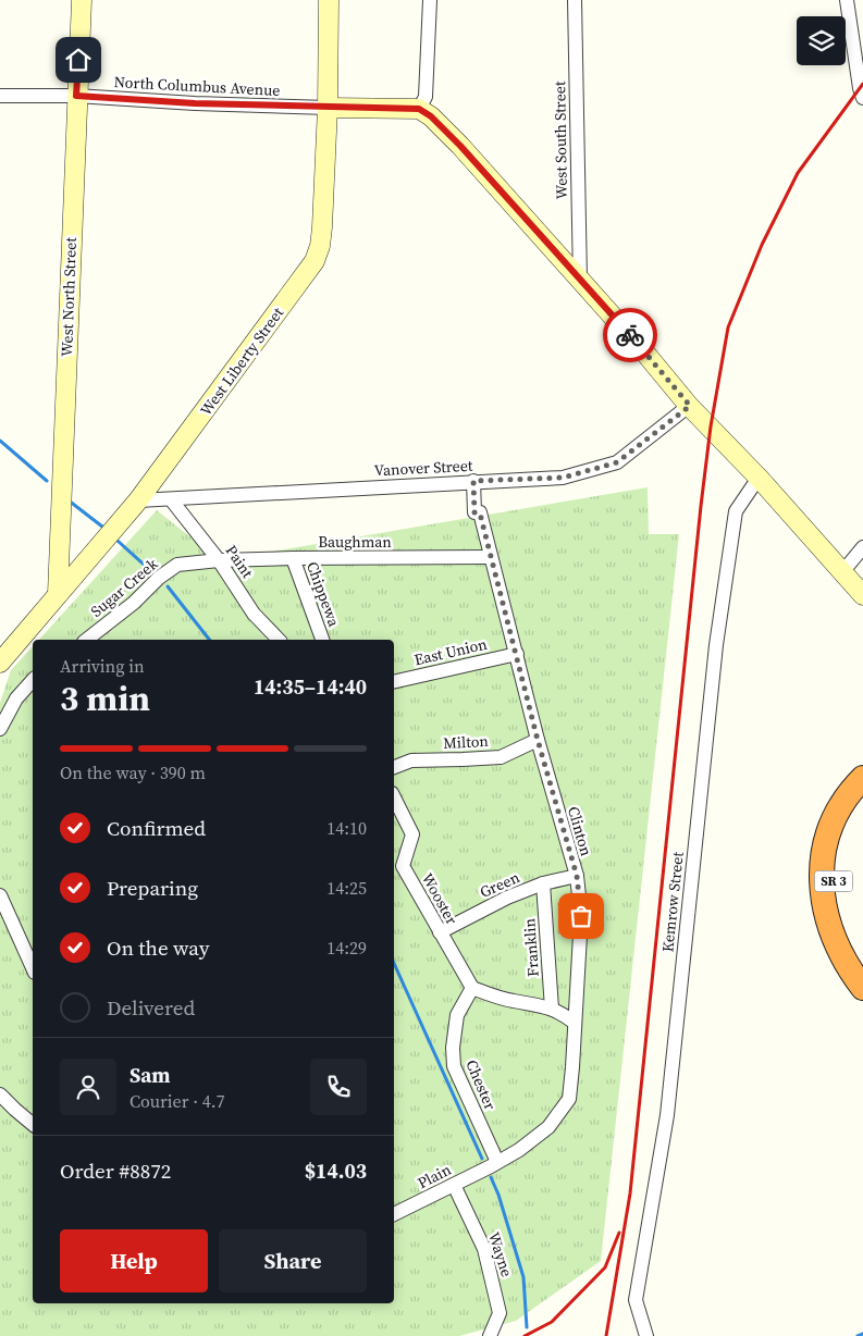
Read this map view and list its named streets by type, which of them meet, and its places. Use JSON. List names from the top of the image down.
{
  "streets": {
    "highway": ["SR 3"],
    "main road": ["West North Street", "West Liberty Street"],
    "street": [
      "North Columbus Avenue",
      "West South Street",
      "Vanover Street",
      "Baughman",
      "Paint",
      "Sugar Creek",
      "Chippewa",
      "East Union",
      "Milton",
      "Clinton",
      "Green",
      "Wooster",
      "Kemrow Street",
      "Franklin",
      "Chester",
      "Plain",
      "Wayne"
    ]
  },
  "crossings": [
    ["North Columbus Avenue", "West North Street"],
    ["North Columbus Avenue", "West Liberty Street"],
    ["West North Street", "West Liberty Street"],
    ["West Liberty Street", "Vanover Street"],
    ["Vanover Street", "Paint"],
    ["Vanover Street", "Clinton"],
    ["Baughman", "Paint"],
    ["Baughman", "Sugar Creek"],
    ["Baughman", "Chippewa"],
    ["Baughman", "Clinton"],
    ["Paint", "Sugar Creek"],
    ["East Union", "Clinton"],
    ["Milton", "Clinton"],
    ["Clinton", "Green"],
    ["Clinton", "Chester"],
    ["Clinton", "Plain"],
    ["Green", "Wooster"],
    ["Green", "Franklin"],
    ["Wooster", "Chester"],
    ["Chester", "Plain"],
    ["Plain", "Wayne"]
  ],
  "page": {
    "heading": ["3 min", "Arriving in", "14:35–14:40"],
    "panel": [
      "Sam",
      "Courier · 4.7",
      "Order #8872",
      "$14.03"
    ],
    "bar": "On the way · 390 m",
    "list": [
      ["Confirmed", "14:10"],
      ["Preparing", "14:25"],
      ["On the way", "14:29"],
      "Delivered"
    ],
    "buttons": ["Help", "Share"]
  }
}
